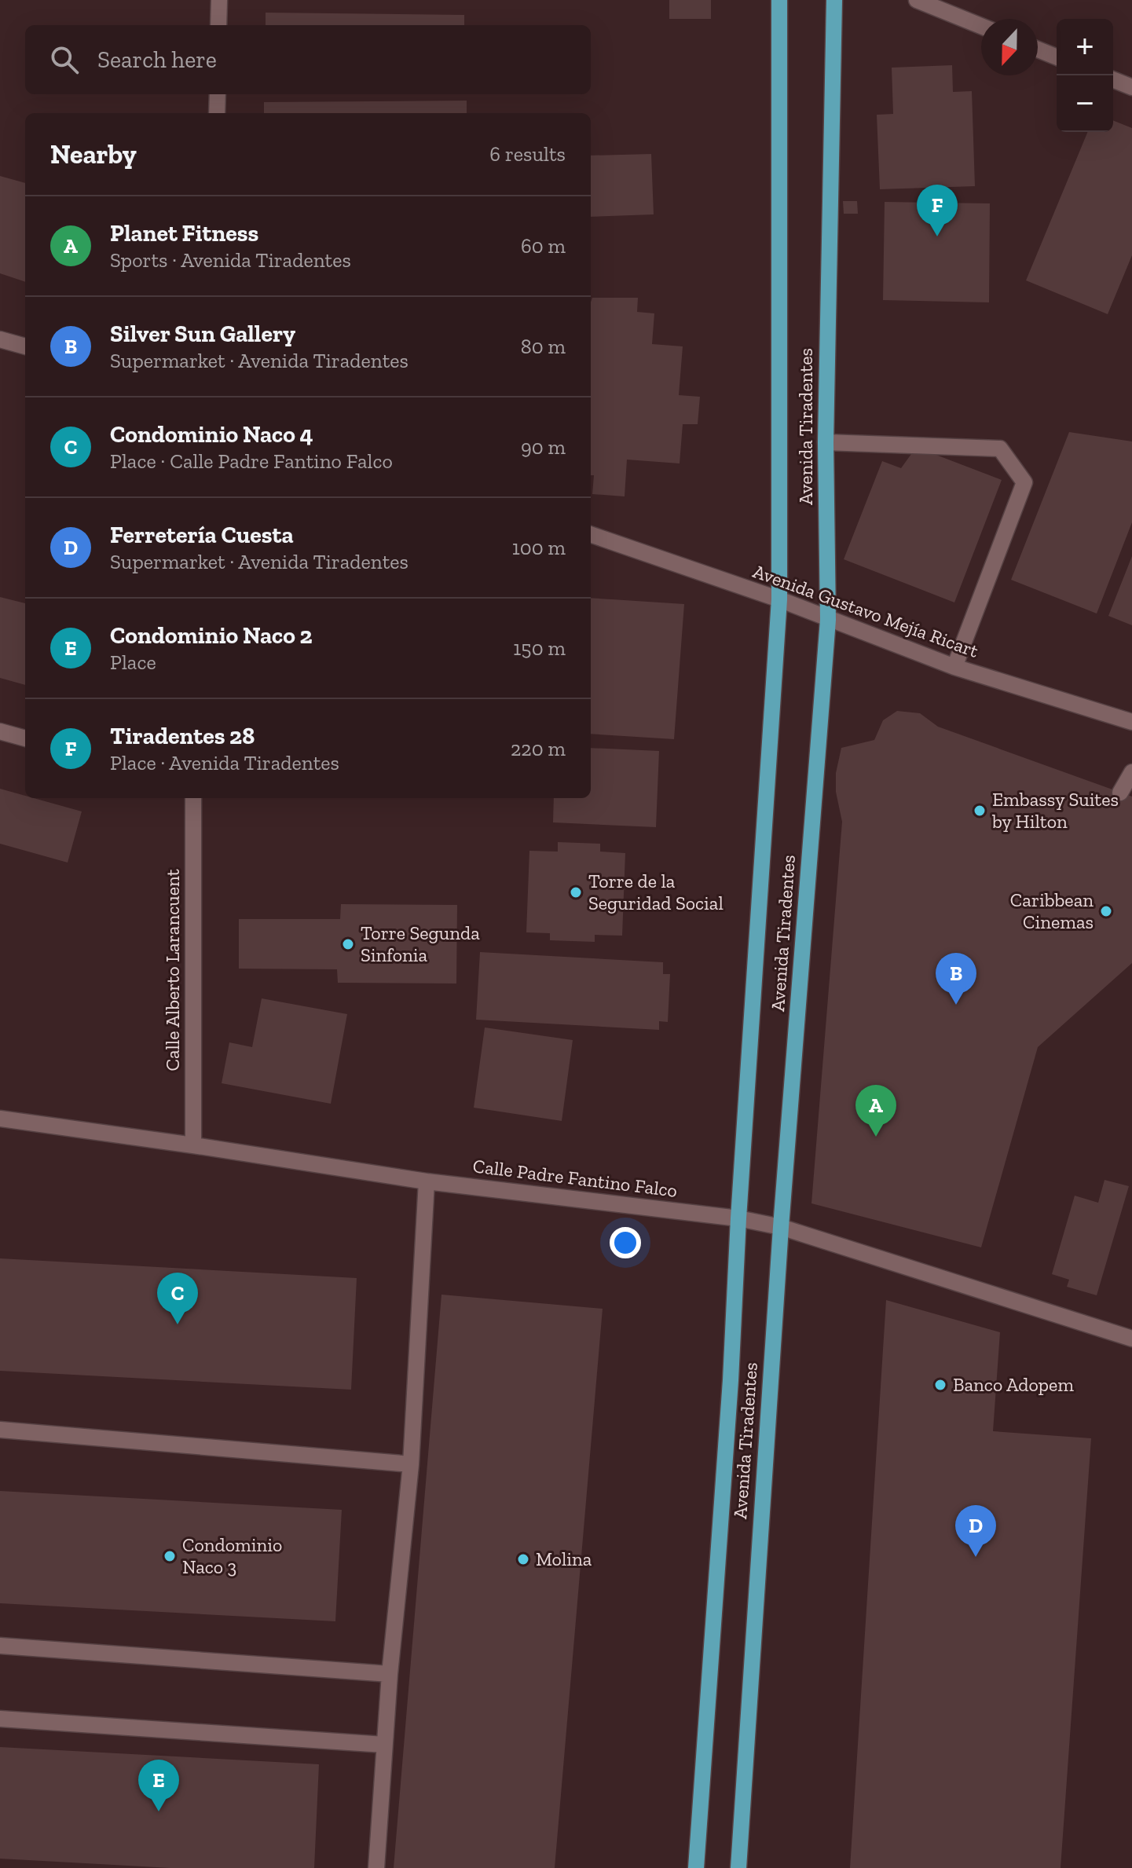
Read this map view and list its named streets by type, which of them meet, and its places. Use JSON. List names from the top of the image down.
{
  "streets": {
    "main road": ["Avenida Tiradentes"],
    "street": ["Avenida Gustavo Mejía Ricart", "Calle Alberto Larancuent", "Calle Padre Fantino Falco"]
  },
  "crossings": [
    ["Avenida Tiradentes", "Avenida Gustavo Mejía Ricart"],
    ["Avenida Tiradentes", "Calle Padre Fantino Falco"],
    ["Calle Alberto Larancuent", "Calle Padre Fantino Falco"]
  ],
  "places": [
    "Embassy Suites by Hilton",
    "Torre de la Seguridad Social",
    "Caribbean Cinemas",
    "Torre Segunda Sinfonia",
    "Banco Adopem",
    "Condominio Naco 3",
    "Molina"
  ],
  "north": "bottom",
  "page": {
    "map_buttons": ["+", "−"],
    "search": "Search here",
    "heading": ["Nearby", "6 results"],
    "pins": [
      "F",
      "B",
      "A",
      "C",
      "D",
      "E"
    ],
    "list": [
      {
        "mark": "A",
        "name": "Planet Fitness",
        "note": "Sports · Avenida Tiradentes",
        "value": "60 m"
      },
      {
        "mark": "B",
        "name": "Silver Sun Gallery",
        "note": "Supermarket · Avenida Tiradentes",
        "value": "80 m"
      },
      {
        "mark": "C",
        "name": "Condominio Naco 4",
        "note": "Place · Calle Padre Fantino Falco",
        "value": "90 m"
      },
      {
        "mark": "D",
        "name": "Ferretería Cuesta",
        "note": "Supermarket · Avenida Tiradentes",
        "value": "100 m"
      },
      {
        "mark": "E",
        "name": "Condominio Naco 2",
        "note": "Place",
        "value": "150 m"
      },
      {
        "mark": "F",
        "name": "Tiradentes 28",
        "note": "Place · Avenida Tiradentes",
        "value": "220 m"
      }
    ]
  }
}
